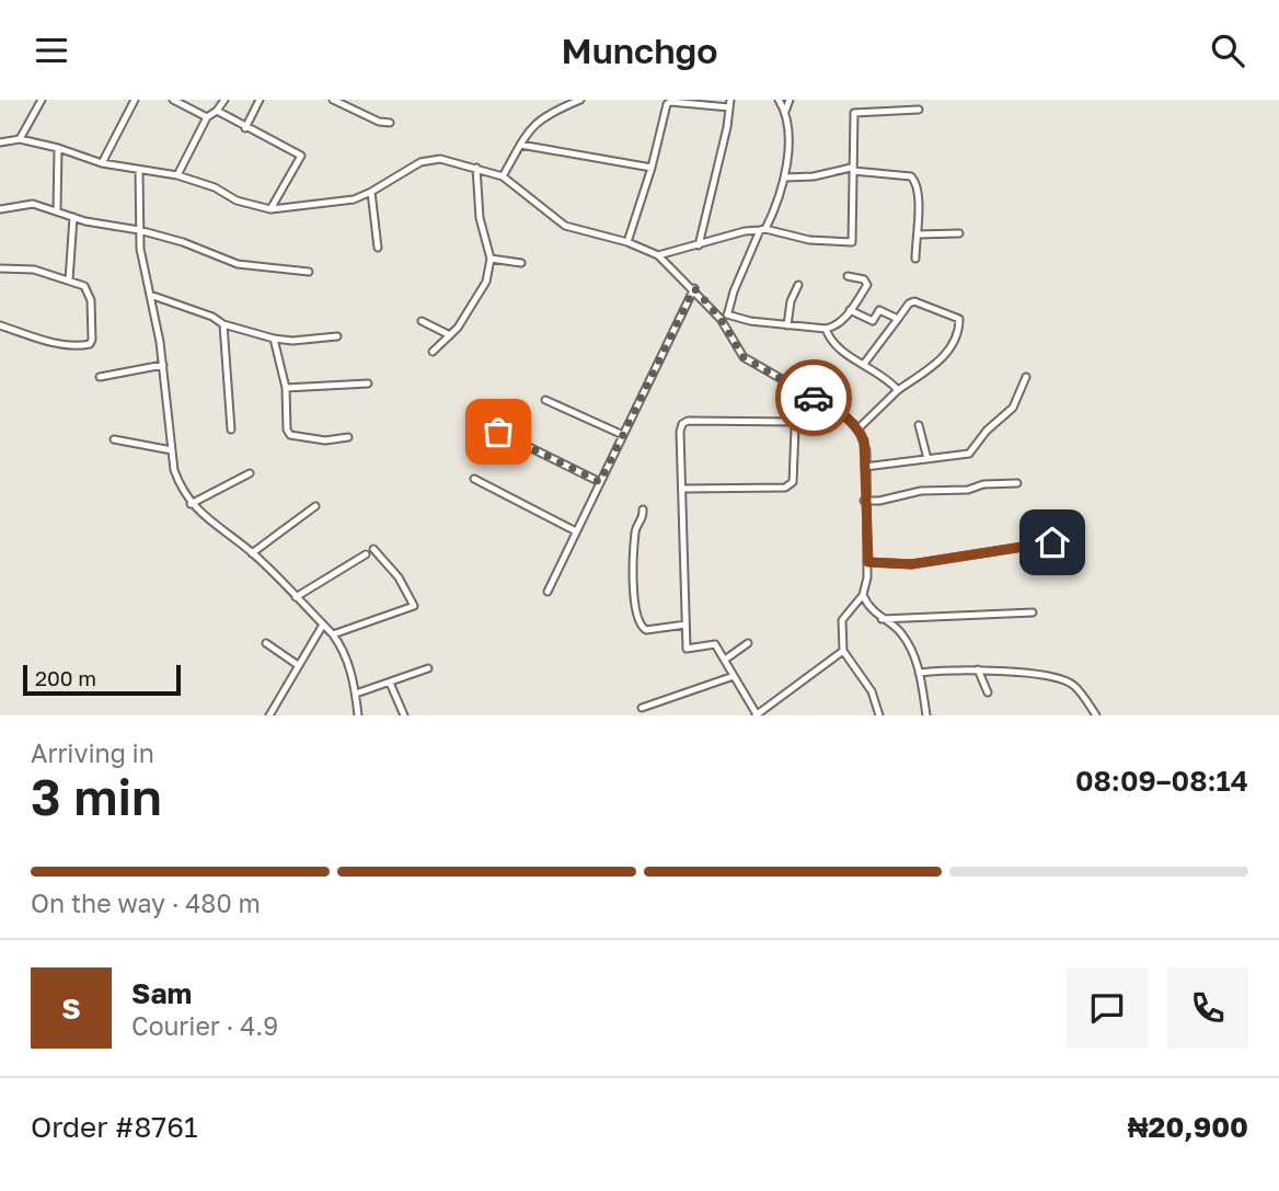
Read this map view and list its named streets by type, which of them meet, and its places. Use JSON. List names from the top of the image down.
{
  "scale_bar": "200 m",
  "page": {
    "header": "Munchgo",
    "scale": "200 m",
    "heading": ["3 min", "Arriving in", "08:09–08:14"],
    "panel": [
      "Sam",
      "Courier · 4.9",
      "Order #8761",
      "₦20,900"
    ],
    "bar": "On the way · 480 m",
    "round": "S"
  }
}
